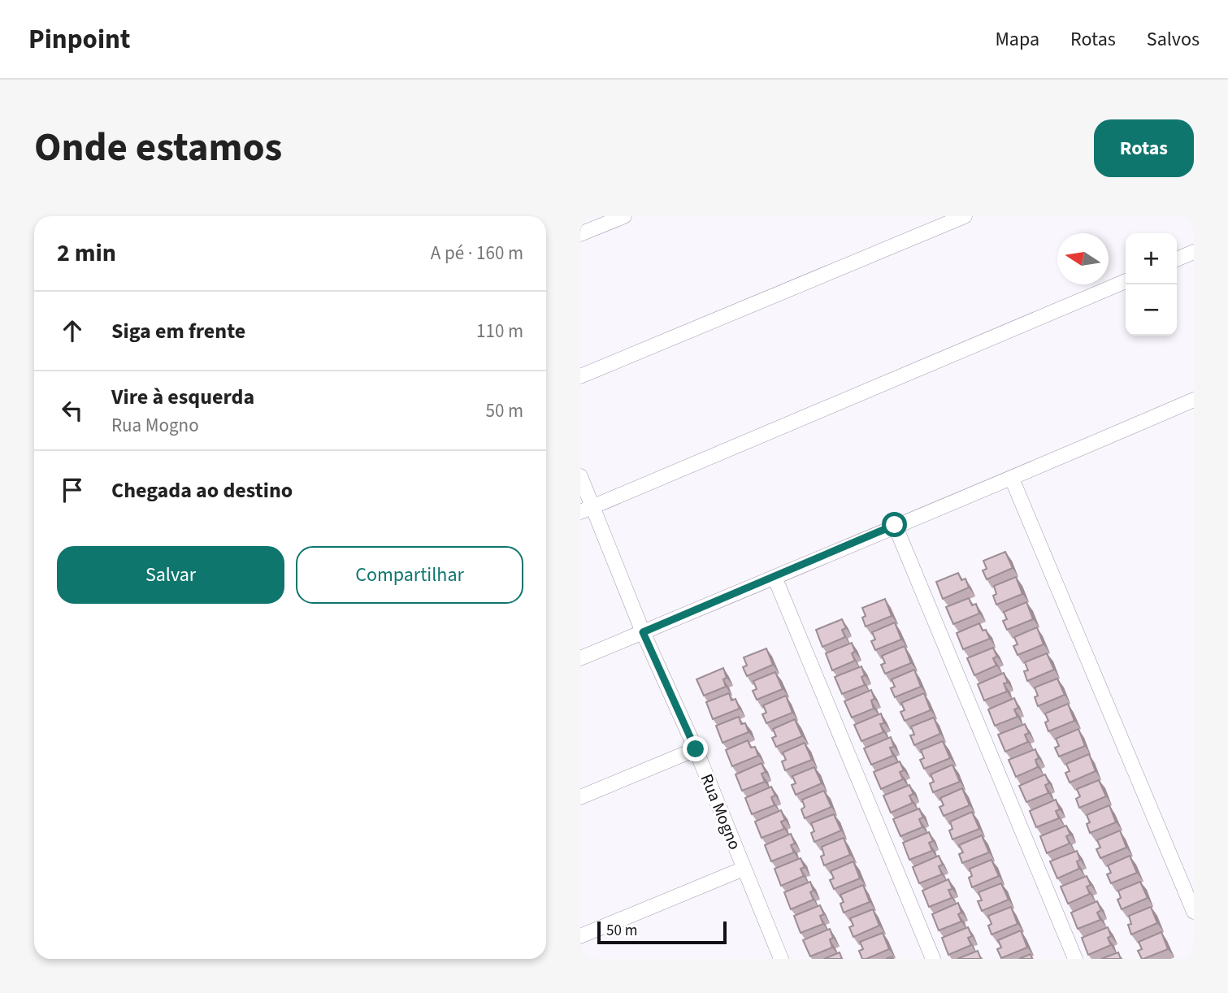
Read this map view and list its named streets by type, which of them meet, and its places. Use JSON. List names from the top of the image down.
{
  "streets": {
    "street": ["Rua Mogno"]
  },
  "scale_bar": "50 m",
  "north": "left",
  "page": {
    "header": "Pinpoint",
    "nav": ["Mapa", "Rotas", "Salvos"],
    "title": "Onde estamos",
    "buttons": [
      "Rotas",
      ["Salvar", "Compartilhar"]
    ],
    "heading": ["2 min", "A pé · 160 m"],
    "map_buttons": ["+", "−"],
    "list": [
      ["Siga em frente", "110 m"],
      ["Vire à esquerda", "Rua Mogno", "50 m"],
      "Chegada ao destino"
    ],
    "scale": "50 m"
  }
}
